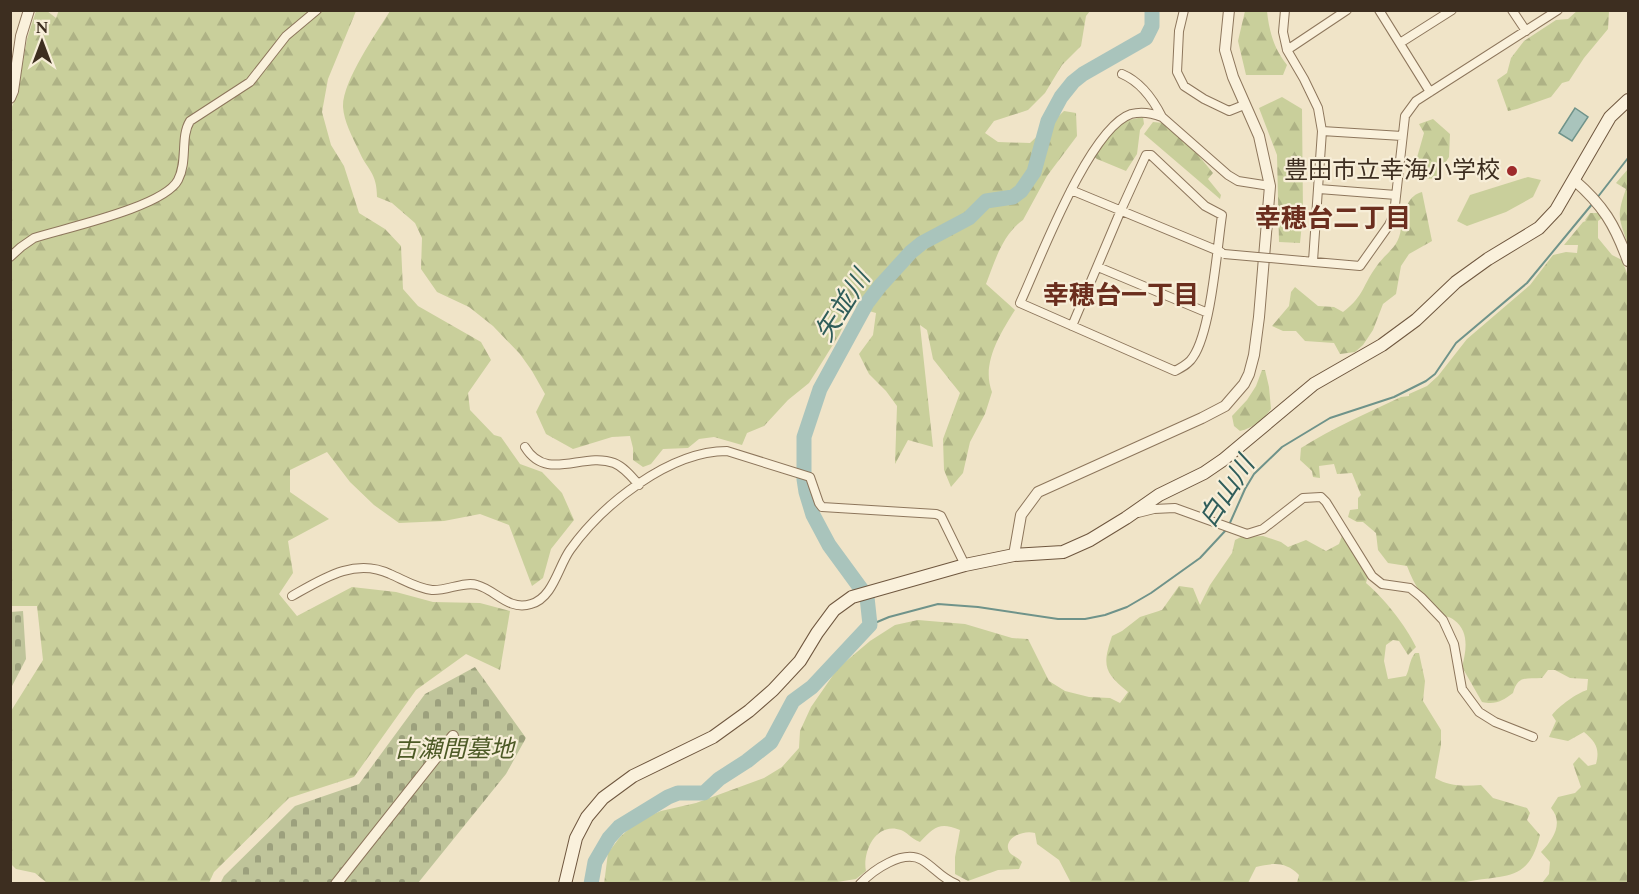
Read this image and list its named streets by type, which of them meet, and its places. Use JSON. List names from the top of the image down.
{
  "districts": ["幸穂台二丁目", "幸穂台一丁目"],
  "water": ["矢並川", "白山川"],
  "parks": ["古瀬間墓地"],
  "places": ["豊田市立幸海小学校"],
  "north": "top"
}
